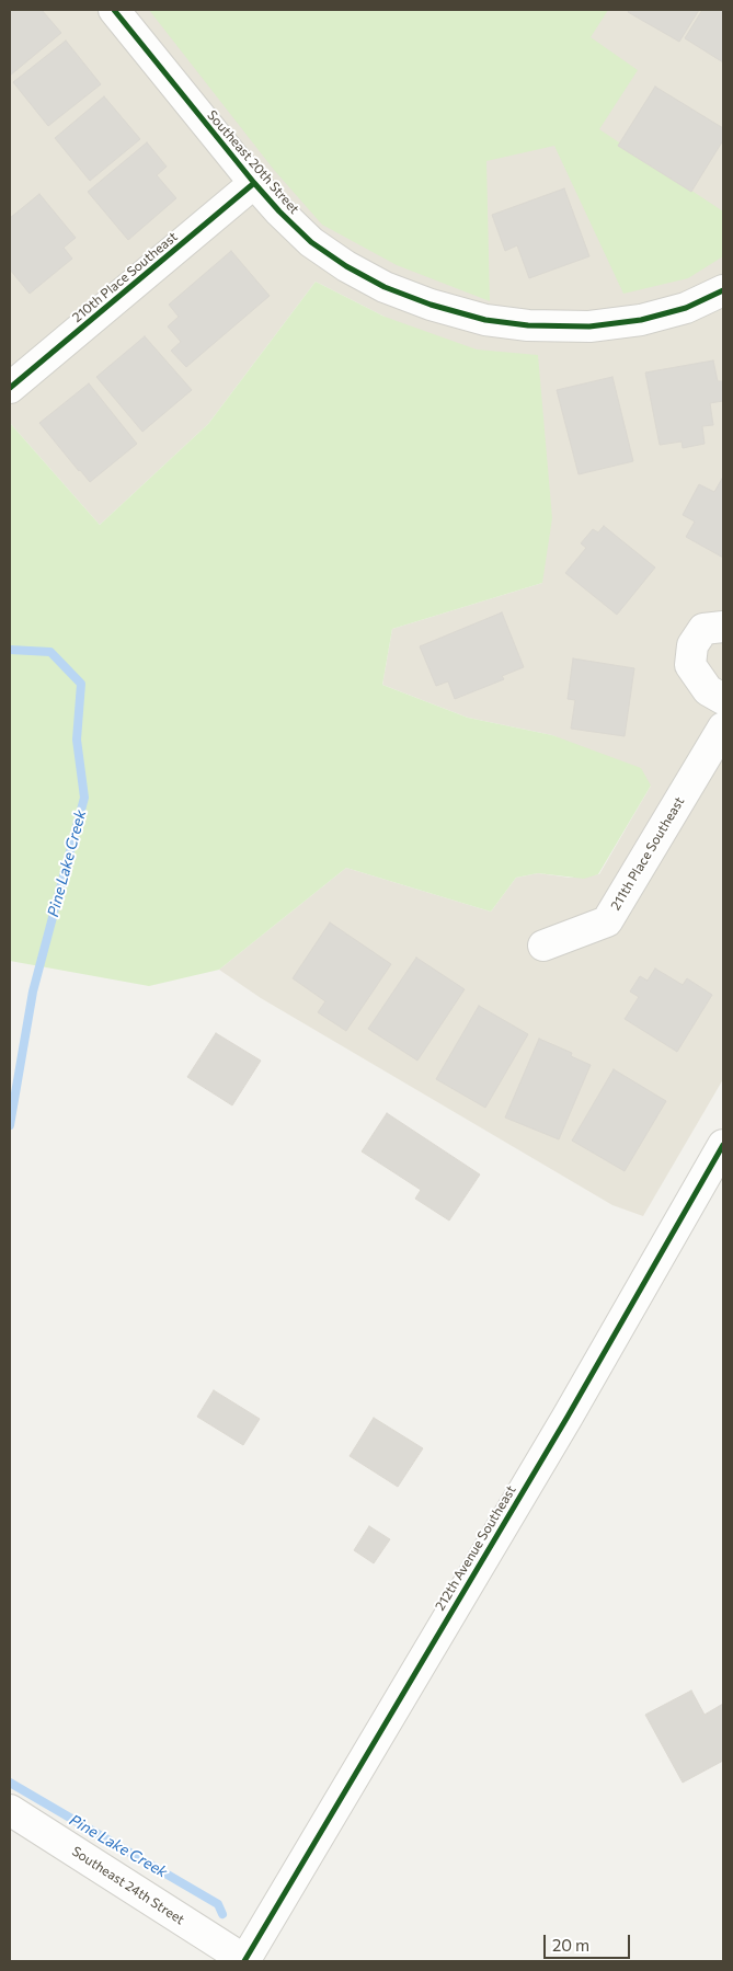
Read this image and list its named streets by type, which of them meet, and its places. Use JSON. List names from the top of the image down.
{
  "streets": {
    "street": [
      "Southeast 20th Street",
      "210th Place Southeast",
      "211th Place Southeast",
      "212th Avenue Southeast",
      "Southeast 24th Street"
    ]
  },
  "crossings": [
    ["Southeast 20th Street", "210th Place Southeast"],
    ["212th Avenue Southeast", "Southeast 24th Street"]
  ],
  "water": ["Pine Lake Creek"],
  "scale_bar": "20 m"
}
